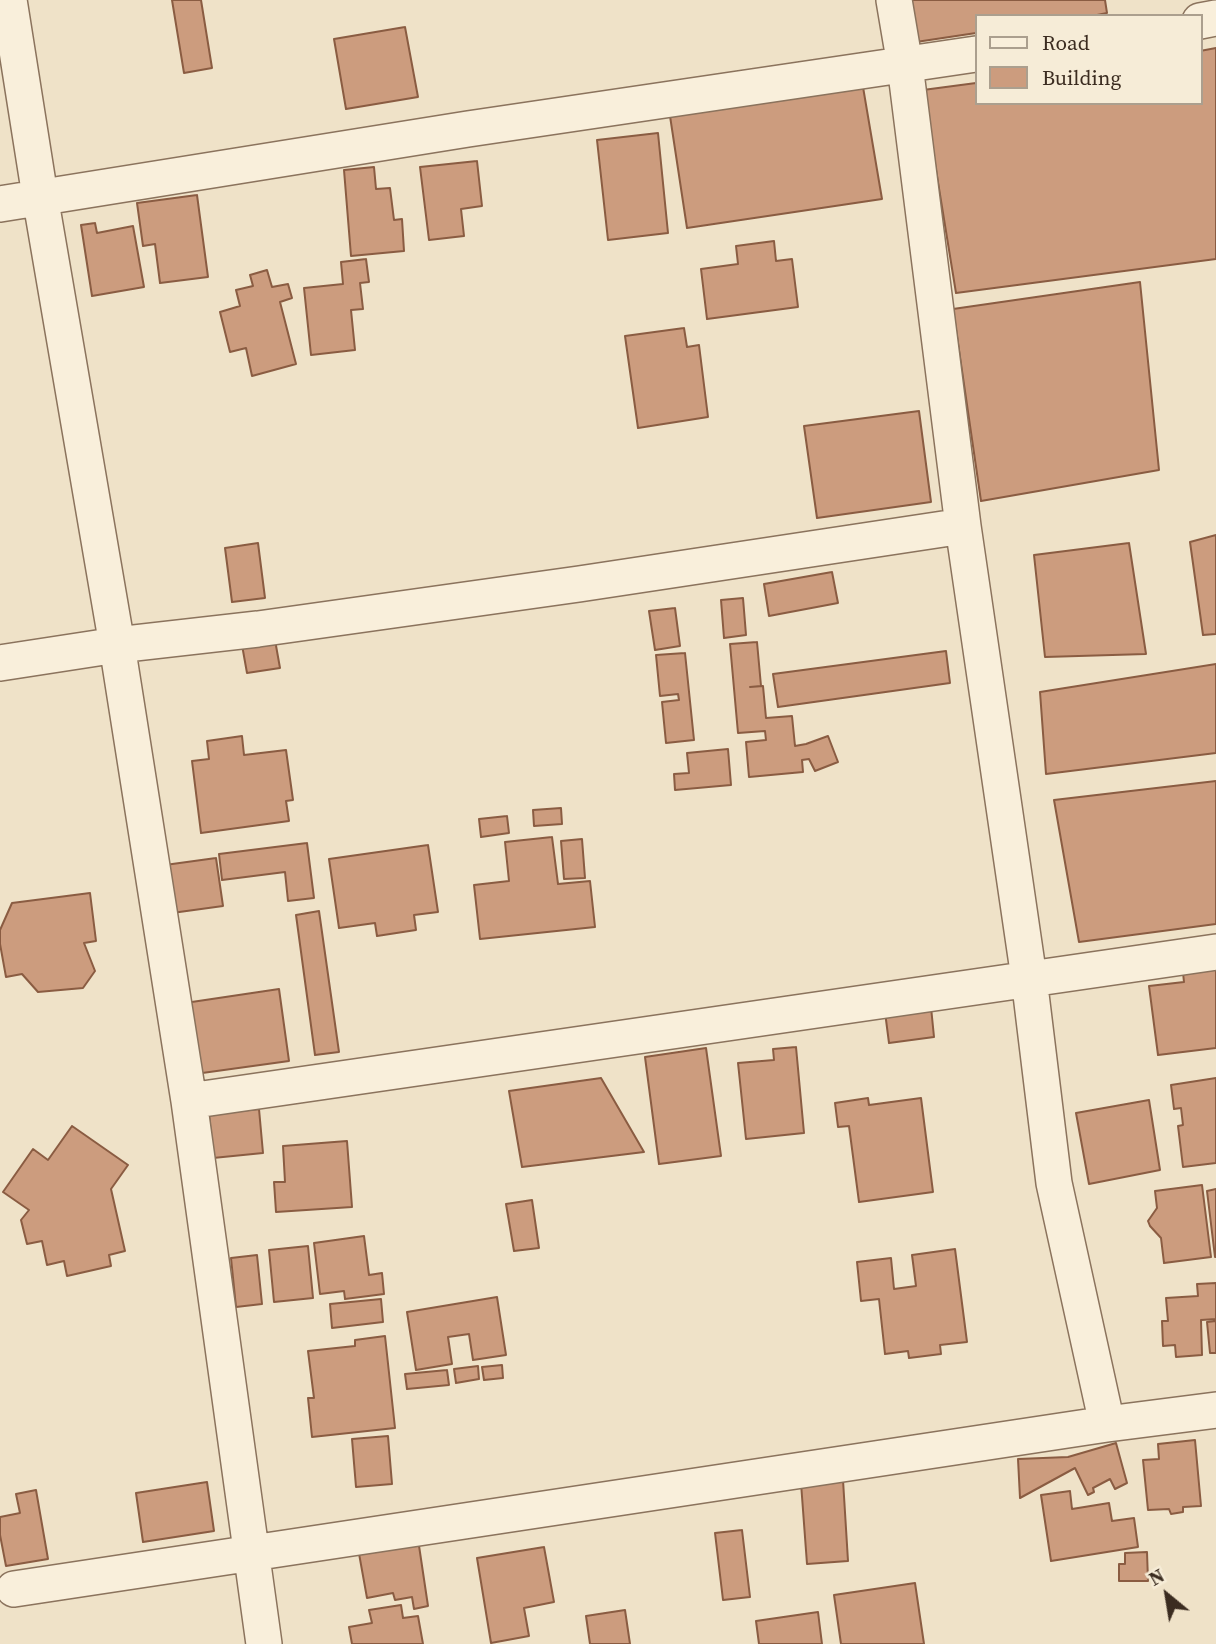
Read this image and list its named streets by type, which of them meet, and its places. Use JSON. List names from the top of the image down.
{
  "legend": ["Road", "Building"],
  "north": "top left"
}
